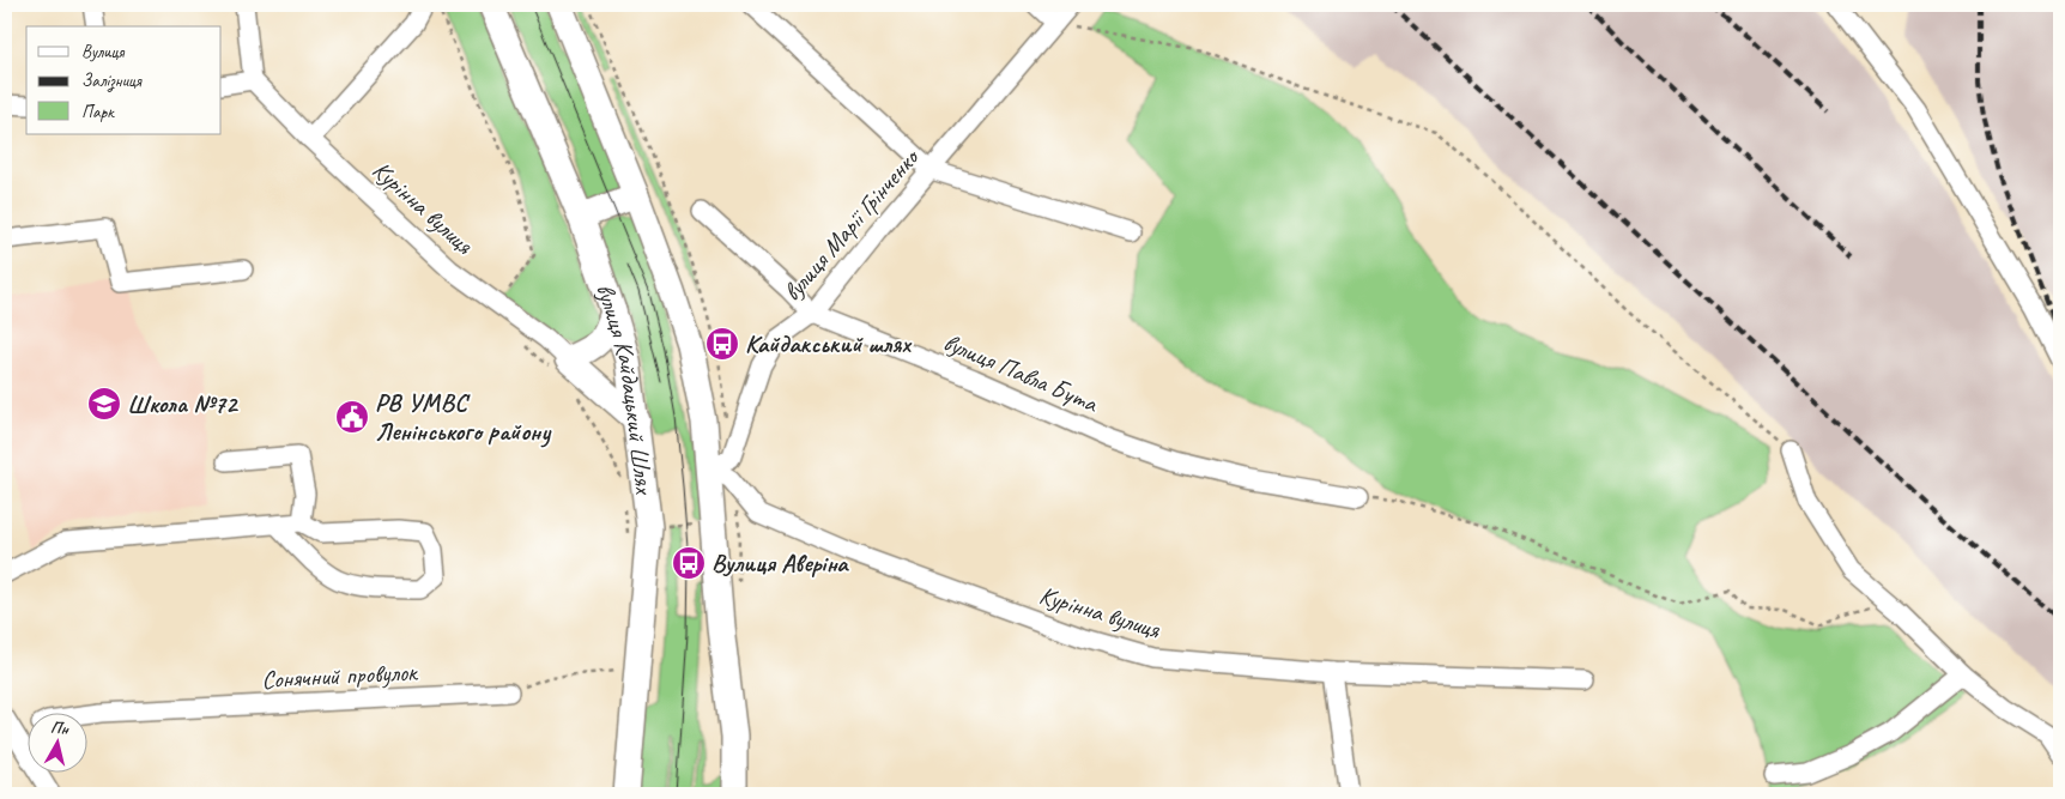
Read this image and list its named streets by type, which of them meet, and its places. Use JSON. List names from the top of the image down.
{
  "streets": {
    "highway": ["вулиця Кайдацький Шлях"],
    "street": [
      "Курінна вулиця",
      "вулиця Марії Грінченко",
      "вулиця Павла Бута",
      "Сонячний провулок"
    ]
  },
  "crossings": [
    ["Курінна вулиця", "вулиця Марії Грінченко"],
    ["вулиця Марії Грінченко", "вулиця Павла Бута"]
  ],
  "places": {
    "bus stop": ["Кайдакський шлях", "Вулиця Аверіна"],
    "school or university": ["Школа №72"],
    "public building": ["РВ УМВС Ленінського району"]
  },
  "legend": ["Вулиця", "Залізниця", "Парк"],
  "north": "top"
}
